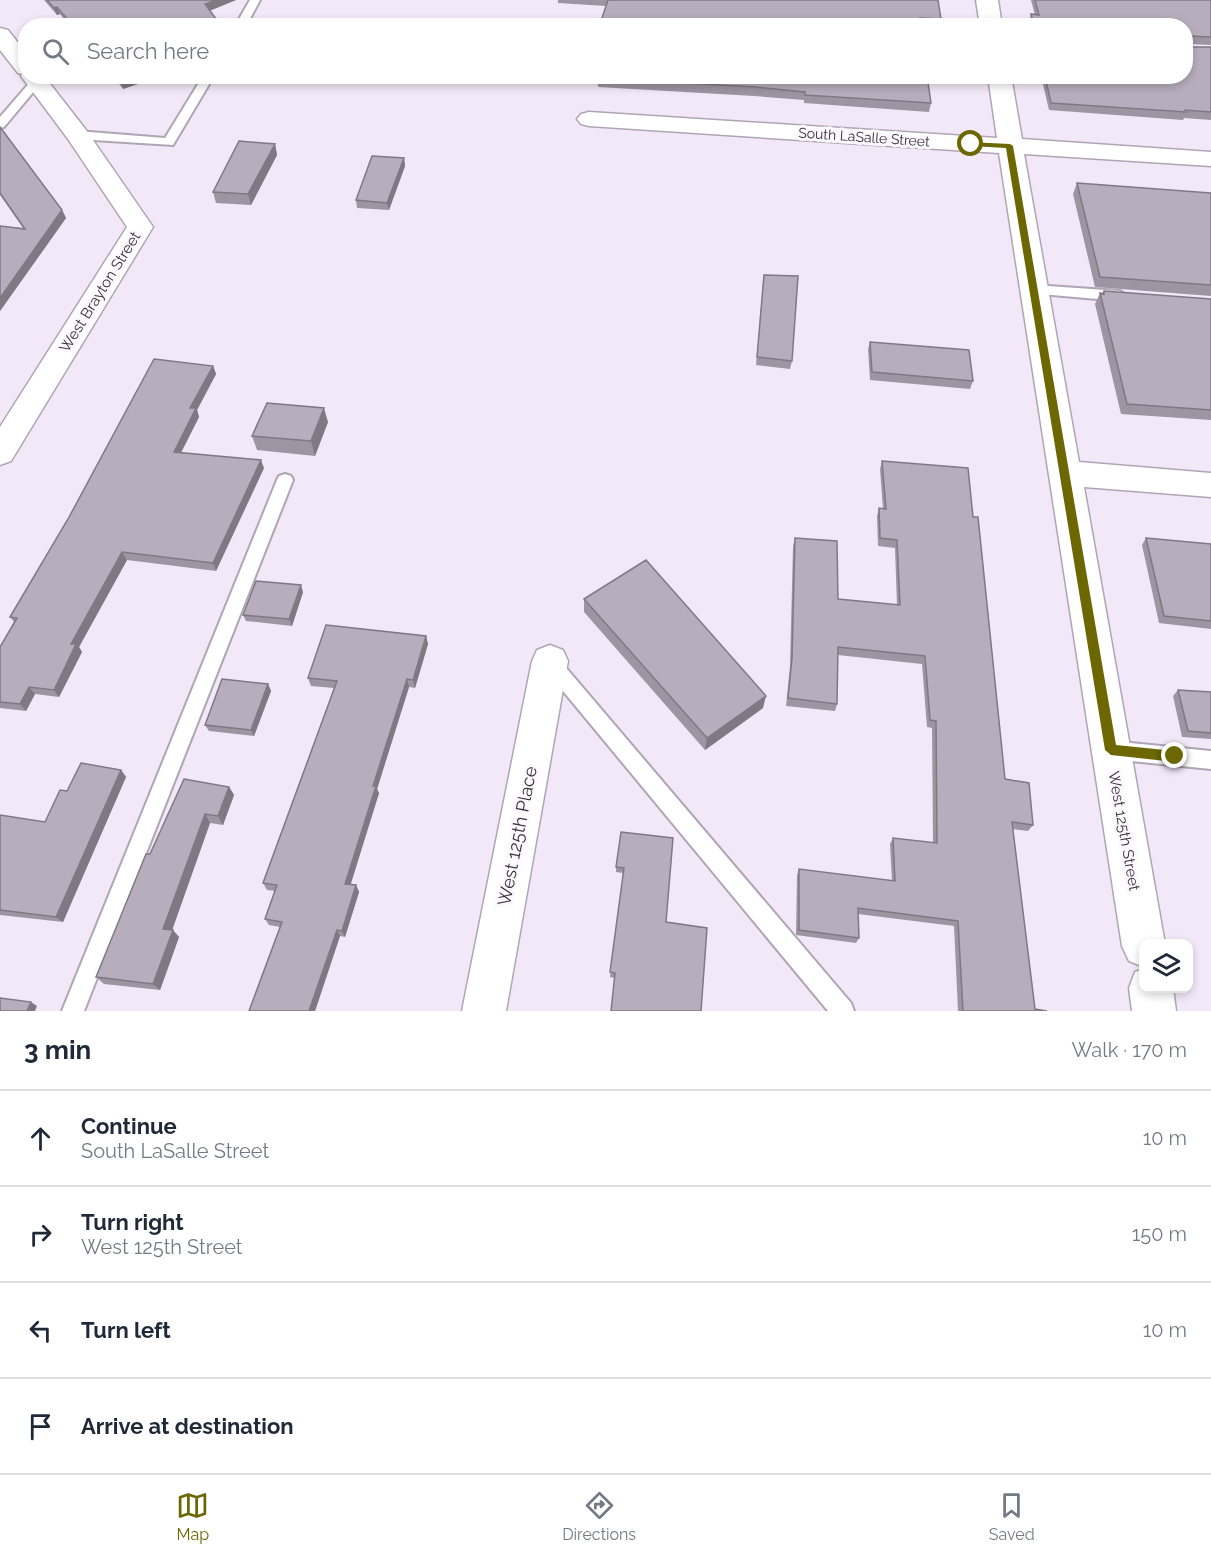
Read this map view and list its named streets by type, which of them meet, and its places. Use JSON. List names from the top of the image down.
{
  "streets": {
    "street": [
      "South LaSalle Street",
      "West Brayton Street",
      "West 125th Street",
      "West 125th Place"
    ]
  },
  "crossings": [
    ["South LaSalle Street", "West 125th Street"]
  ],
  "page": {
    "search": "Search here",
    "heading": ["3 min", "Walk · 170 m"],
    "list": [
      ["Continue", "South LaSalle Street", "10 m"],
      ["Turn right", "West 125th Street", "150 m"],
      ["Turn left", "10 m"],
      "Arrive at destination"
    ],
    "nav": ["Map", "Directions", "Saved"]
  }
}
